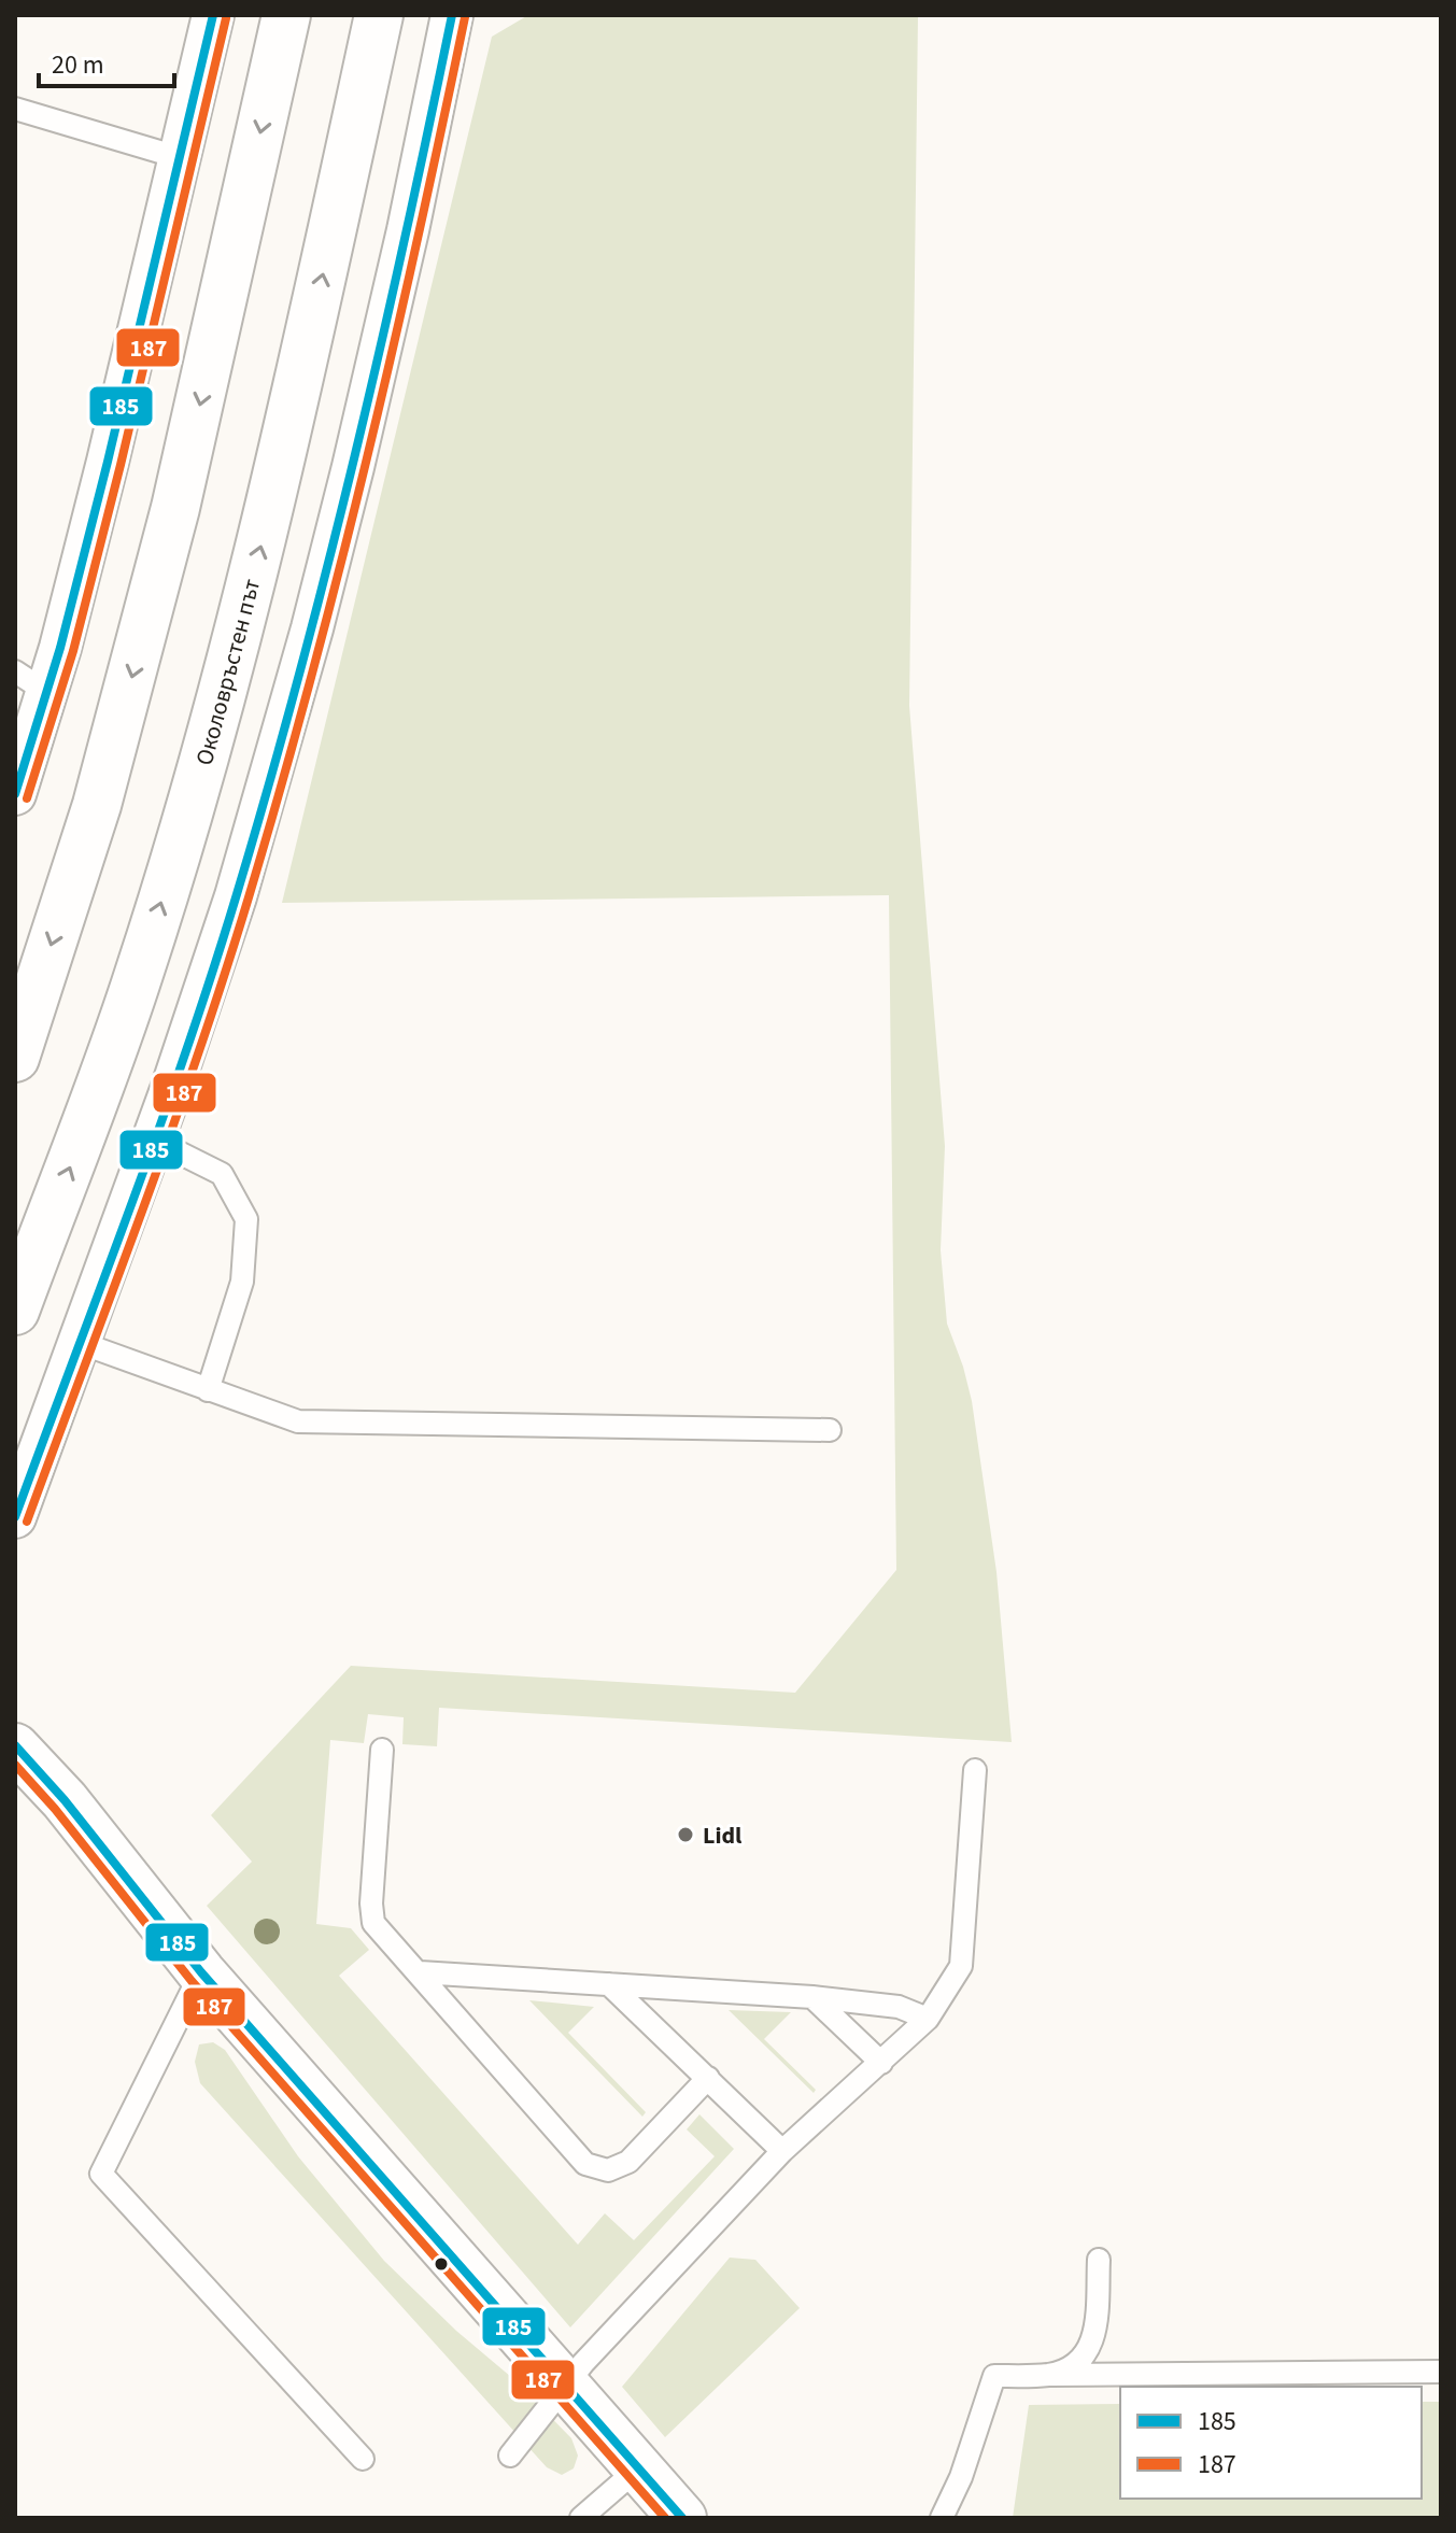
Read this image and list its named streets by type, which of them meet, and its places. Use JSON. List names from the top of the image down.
{
  "streets": {
    "main road": ["Околовръстен път"]
  },
  "places": ["Lidl"],
  "lines": ["transit line 185", "transit line 187"],
  "legend": ["185", "187"],
  "scale_bar": "20 m"
}
